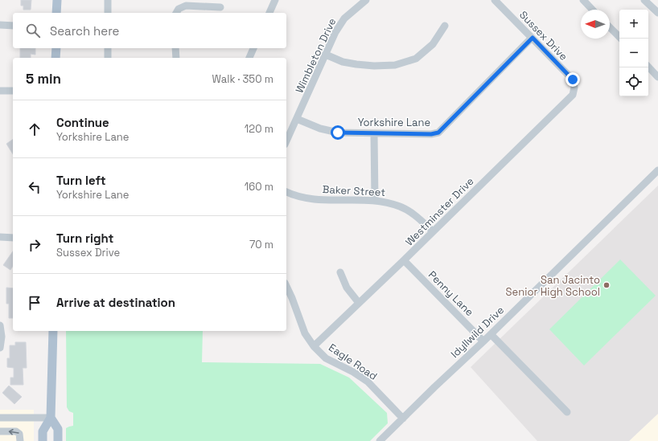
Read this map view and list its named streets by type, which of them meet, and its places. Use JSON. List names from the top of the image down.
{
  "streets": {
    "street": [
      "Sussex Drive",
      "Wimbleton Drive",
      "Yorkshire Lane",
      "Baker Street",
      "Westminster Drive",
      "Penny Lane",
      "Idyllwild Drive",
      "Eagle Road"
    ]
  },
  "crossings": [
    ["Sussex Drive", "Yorkshire Lane"],
    ["Sussex Drive", "Westminster Drive"],
    ["Wimbleton Drive", "Yorkshire Lane"],
    ["Baker Street", "Westminster Drive"],
    ["Westminster Drive", "Penny Lane"],
    ["Westminster Drive", "Eagle Road"],
    ["Penny Lane", "Idyllwild Drive"],
    ["Idyllwild Drive", "Eagle Road"]
  ],
  "places": ["San Jacinto Senior High School"],
  "north": "left",
  "page": {
    "map_buttons": ["+", "−"],
    "search": "Search here",
    "heading": ["5 min", "Walk · 350 m"],
    "list": [
      ["Continue", "Yorkshire Lane", "120 m"],
      ["Turn left", "Yorkshire Lane", "160 m"],
      ["Turn right", "Sussex Drive", "70 m"],
      "Arrive at destination"
    ]
  }
}
